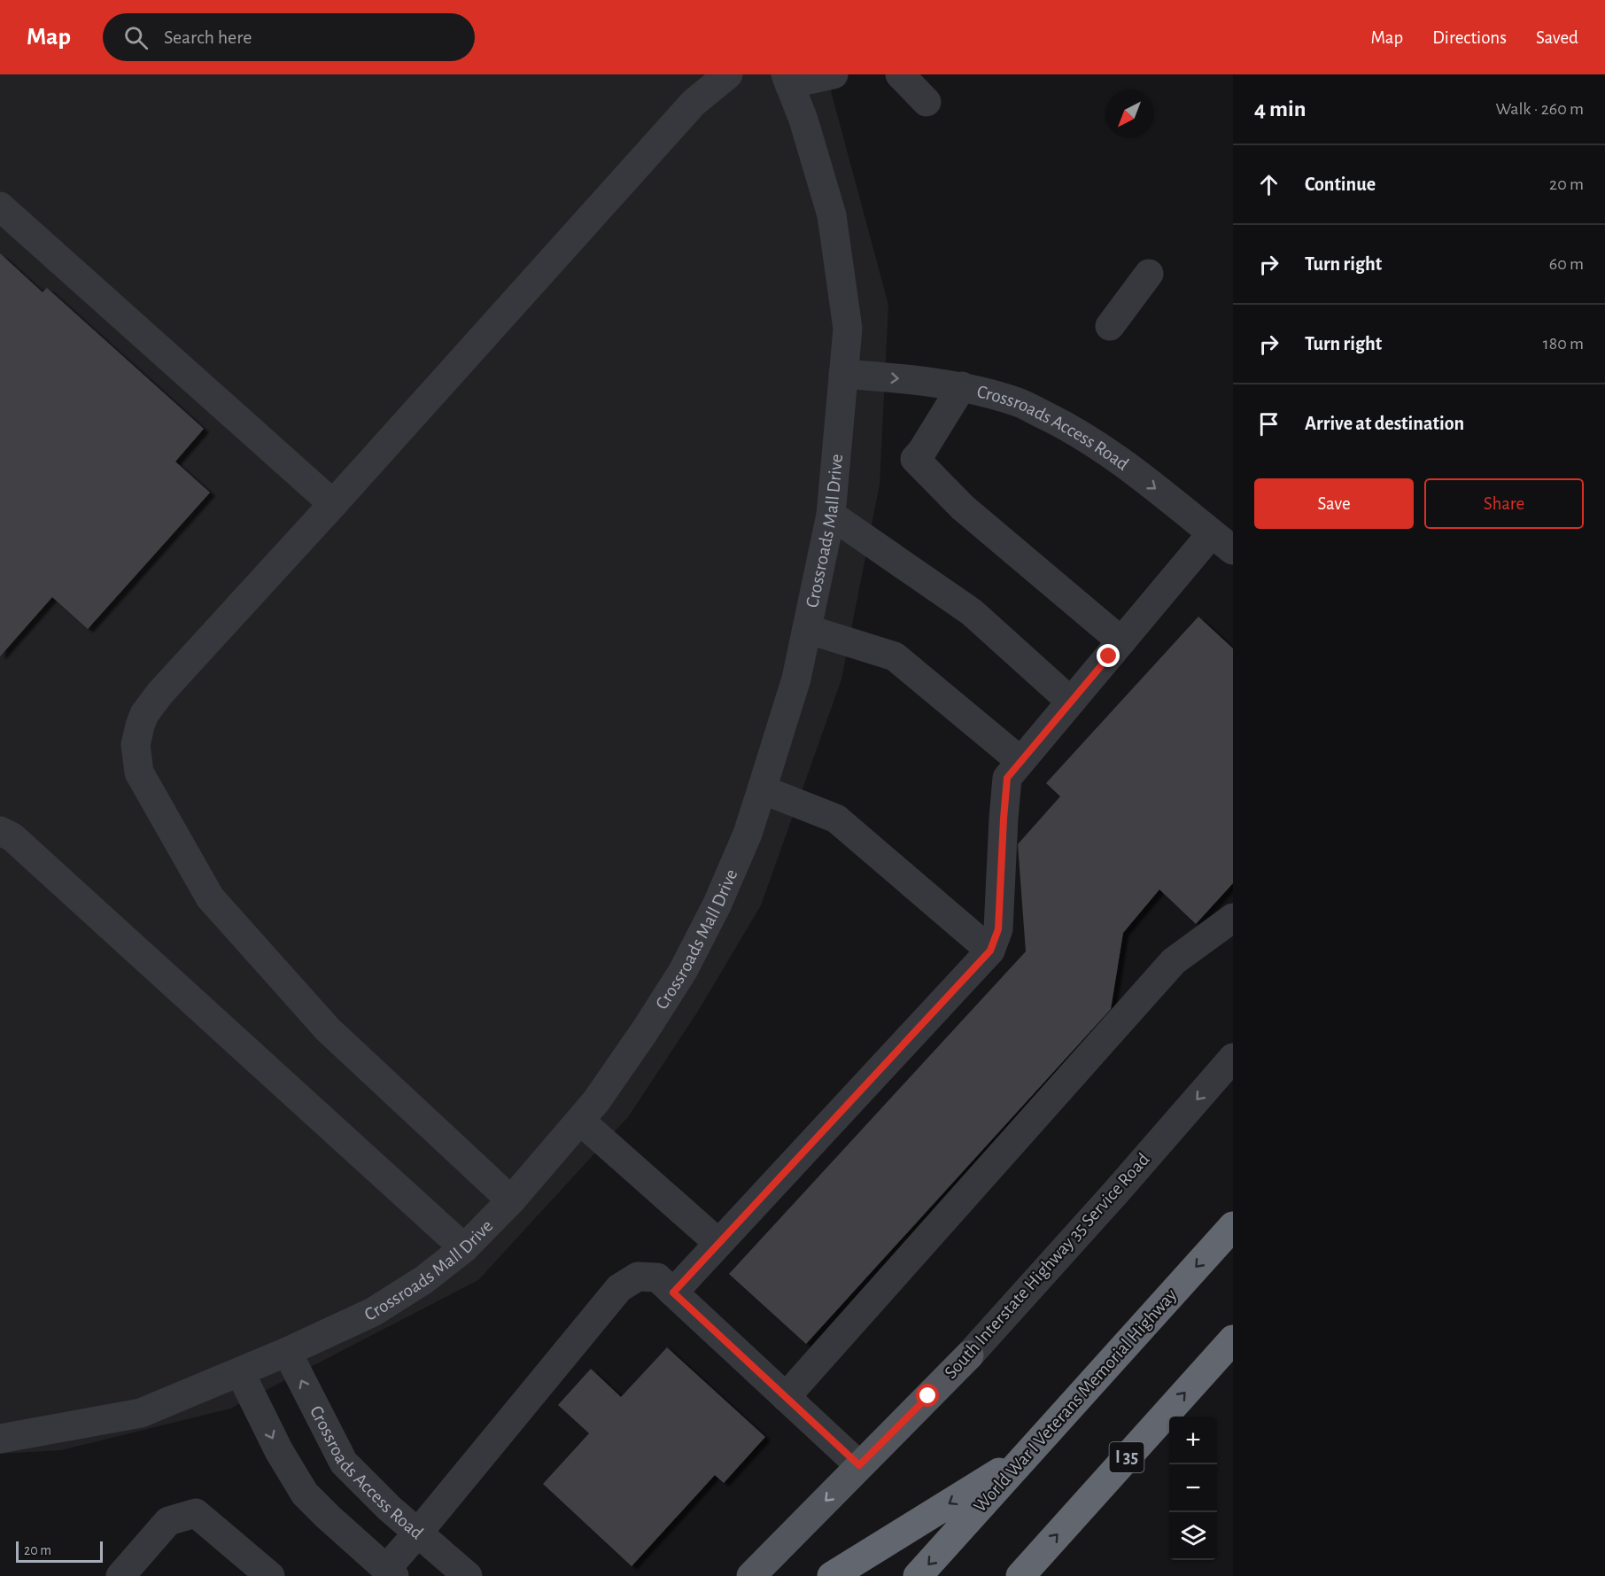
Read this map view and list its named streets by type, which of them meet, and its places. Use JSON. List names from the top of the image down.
{
  "streets": {
    "highway": ["World War I Veterans Memorial Highway", "I 35"],
    "main road": ["South Interstate Highway 35 Service Road"],
    "street": ["Crossroads Access Road", "Crossroads Mall Drive"]
  },
  "crossings": [
    ["Crossroads Access Road", "Crossroads Mall Drive"]
  ],
  "scale_bar": "20 m",
  "north": "bottom left",
  "page": {
    "header": "Map",
    "search": "Search here",
    "nav": ["Map", "Directions", "Saved"],
    "heading": ["4 min", "Walk · 260 m"],
    "list": [
      ["Continue", "20 m"],
      ["Turn right", "60 m"],
      ["Turn right", "180 m"],
      "Arrive at destination"
    ],
    "buttons": ["Save", "Share"],
    "map_buttons": ["+", "−"],
    "scale": "20 m"
  }
}
